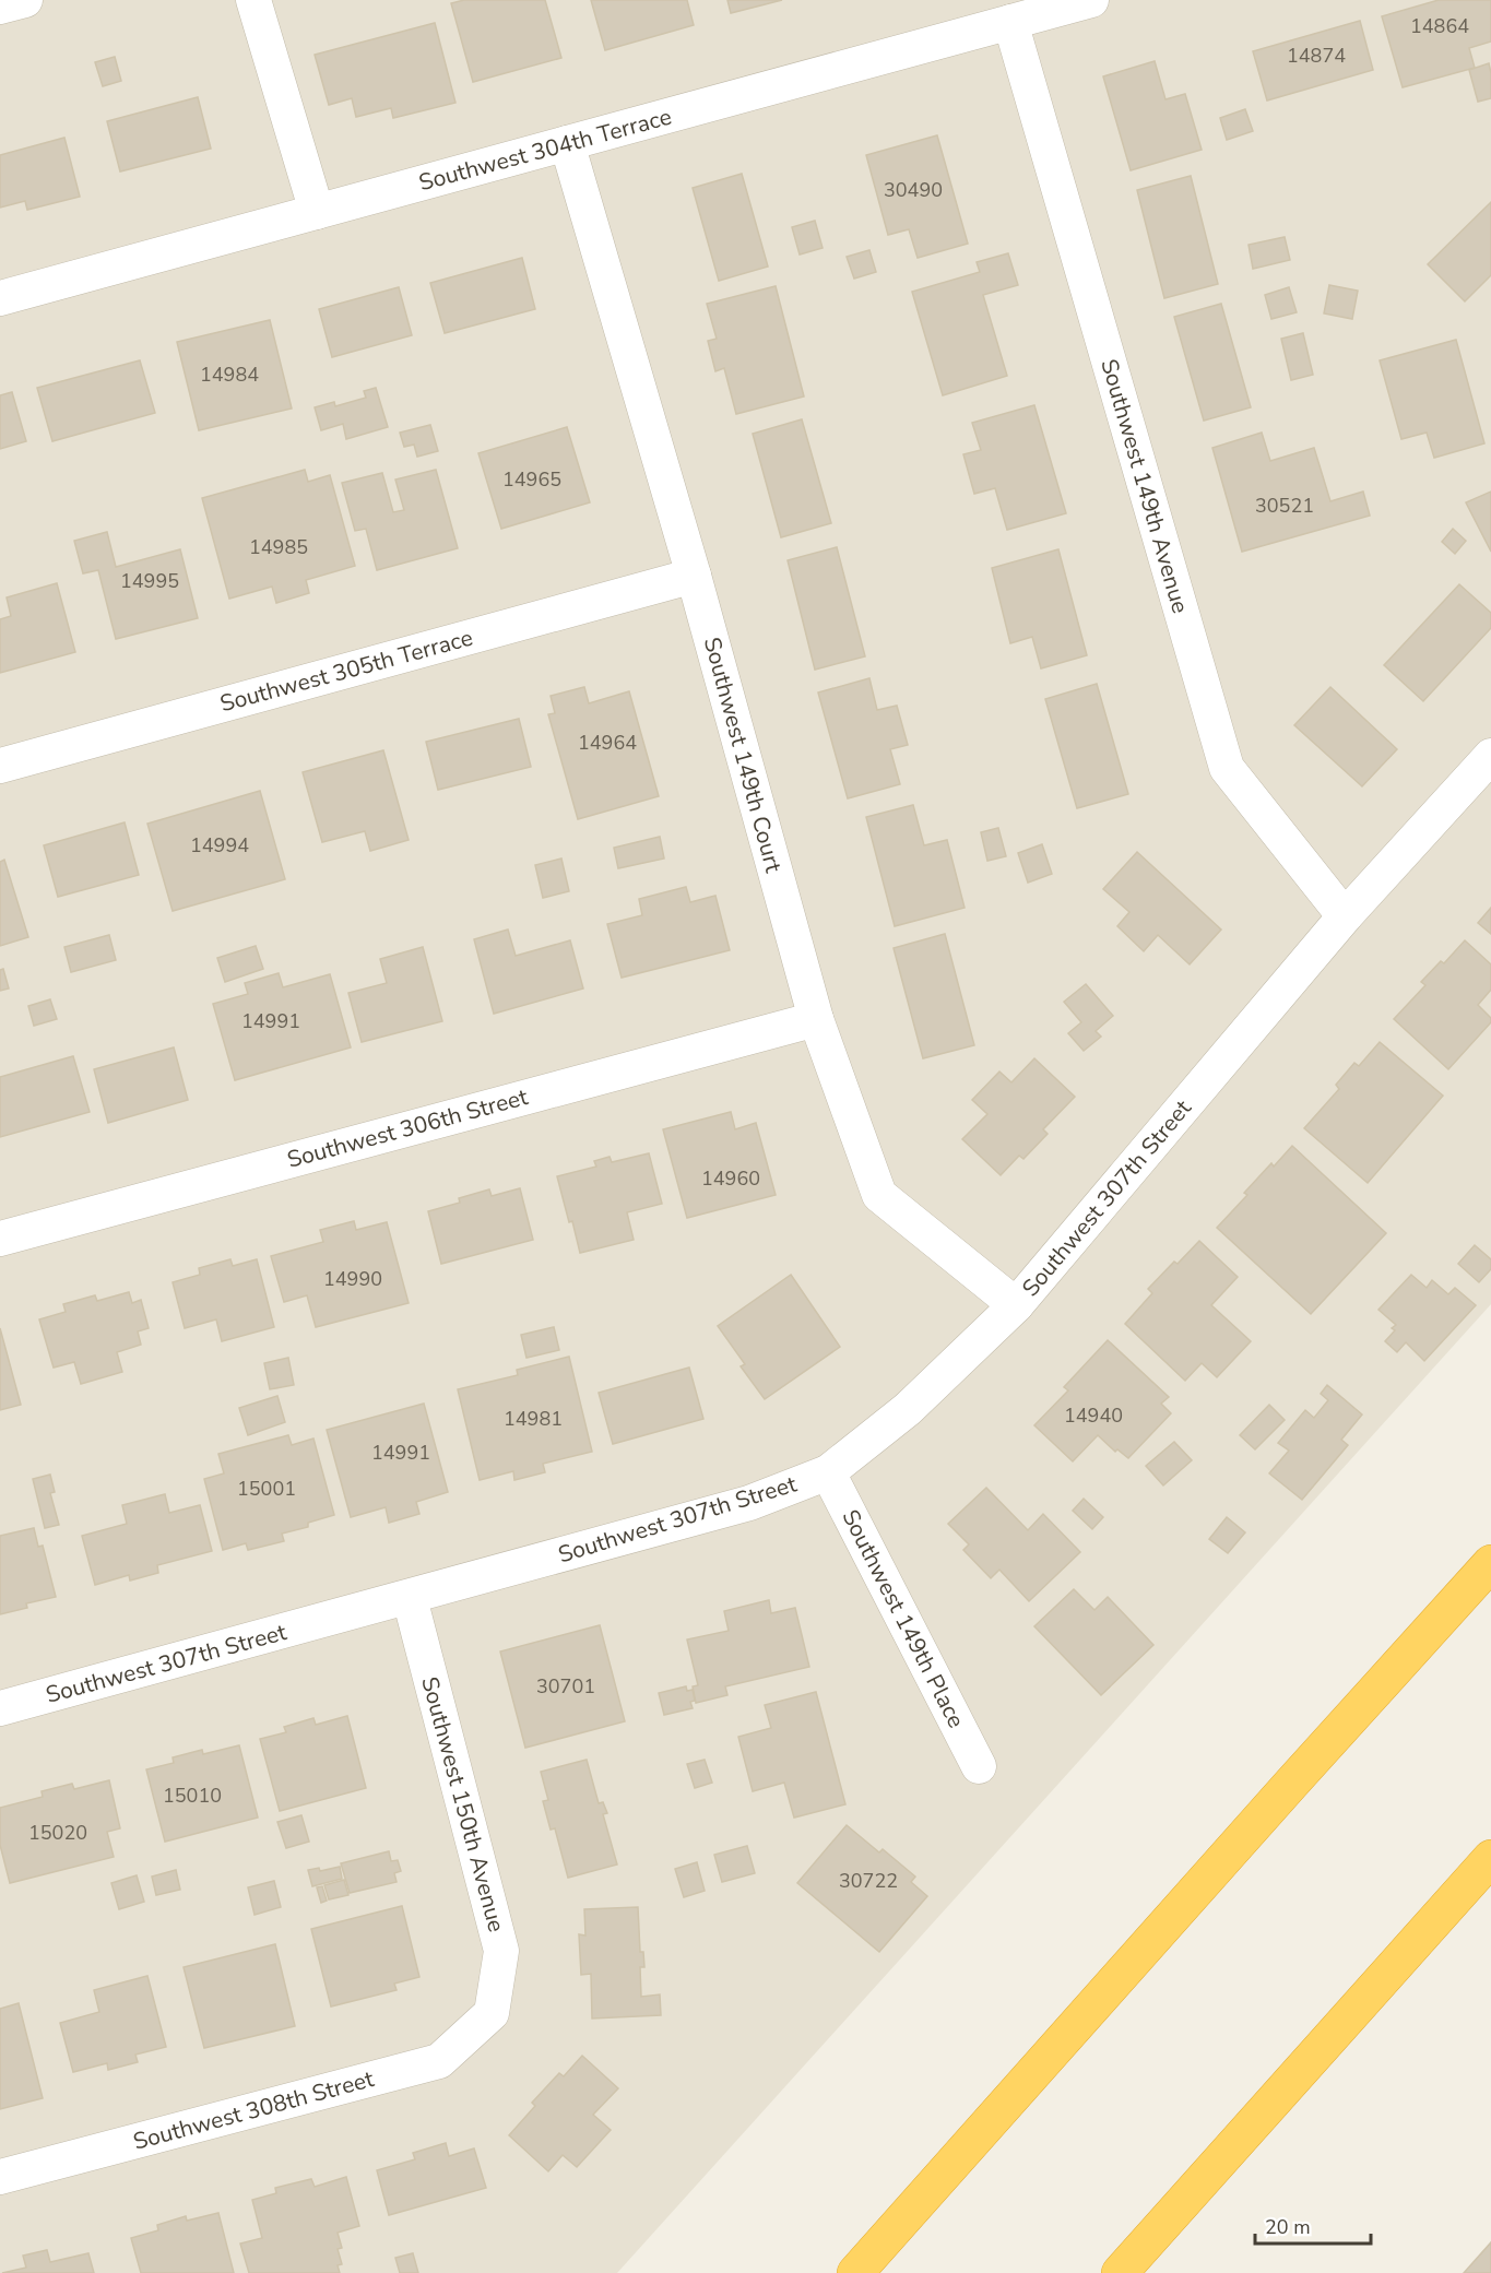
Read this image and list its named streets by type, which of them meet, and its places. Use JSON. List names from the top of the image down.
{
  "streets": {
    "street": [
      "Southwest 304th Terrace",
      "Southwest 149th Avenue",
      "Southwest 305th Terrace",
      "Southwest 149th Court",
      "Southwest 306th Street",
      "Southwest 307th Street",
      "Southwest 149th Place",
      "Southwest 150th Avenue",
      "Southwest 308th Street"
    ]
  },
  "crossings": [
    ["Southwest 304th Terrace", "Southwest 149th Avenue"],
    ["Southwest 304th Terrace", "Southwest 149th Court"],
    ["Southwest 149th Avenue", "Southwest 307th Street"],
    ["Southwest 305th Terrace", "Southwest 149th Court"],
    ["Southwest 149th Court", "Southwest 306th Street"],
    ["Southwest 149th Court", "Southwest 307th Street"],
    ["Southwest 307th Street", "Southwest 149th Place"],
    ["Southwest 307th Street", "Southwest 150th Avenue"],
    ["Southwest 150th Avenue", "Southwest 308th Street"]
  ],
  "house_numbers": [
    "14864",
    "14874",
    "30490",
    "14984",
    "14965",
    "30521",
    "14985",
    "14995",
    "14964",
    "14994",
    "14991",
    "14960",
    "14990",
    "14940",
    "14981",
    "14991",
    "15001",
    "30701",
    "15010",
    "15020",
    "30722"
  ],
  "scale_bar": "20 m"
}
